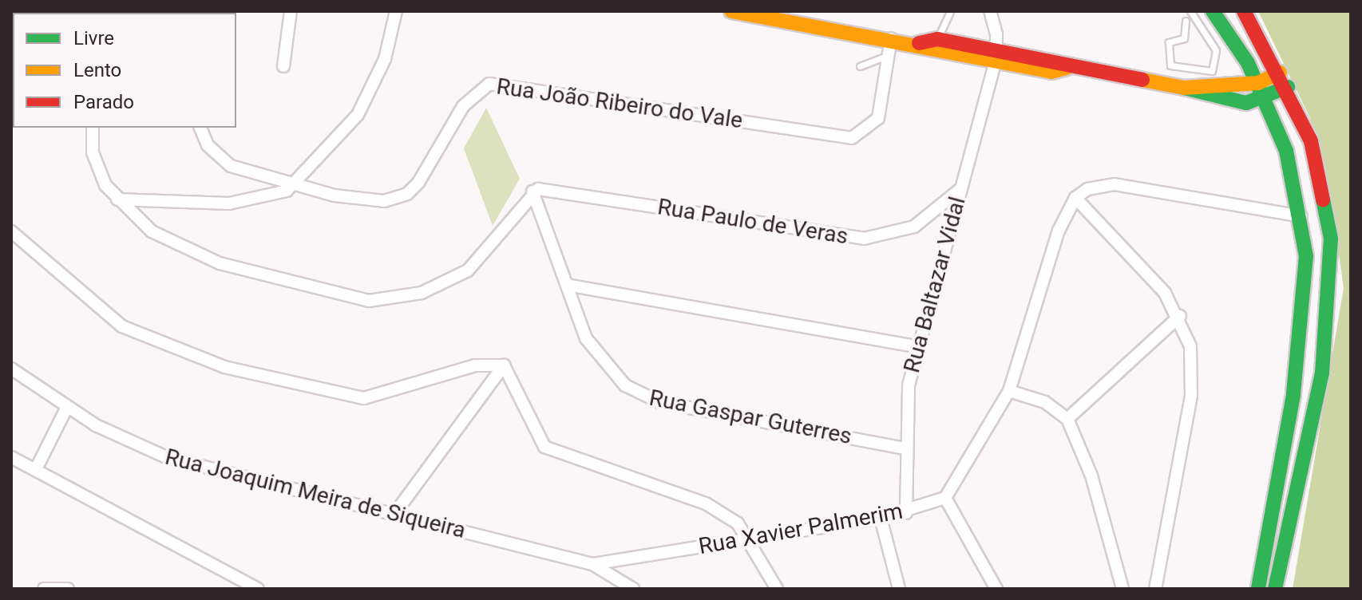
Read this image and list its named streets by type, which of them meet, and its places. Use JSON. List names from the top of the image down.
{
  "streets": {
    "street": [
      "Rua João Ribeiro do Vale",
      "Rua Paulo de Veras",
      "Rua Baltazar Vidal",
      "Rua Gaspar Guterres",
      "Rua Joaquim Meira de Siqueira",
      "Rua Xavier Palmerim"
    ]
  },
  "crossings": [
    ["Rua Paulo de Veras", "Rua Baltazar Vidal"],
    ["Rua Paulo de Veras", "Rua Gaspar Guterres"],
    ["Rua Baltazar Vidal", "Rua Gaspar Guterres"],
    ["Rua Baltazar Vidal", "Rua Xavier Palmerim"],
    ["Rua Joaquim Meira de Siqueira", "Rua Xavier Palmerim"]
  ],
  "legend": ["Livre", "Lento", "Parado"]
}
